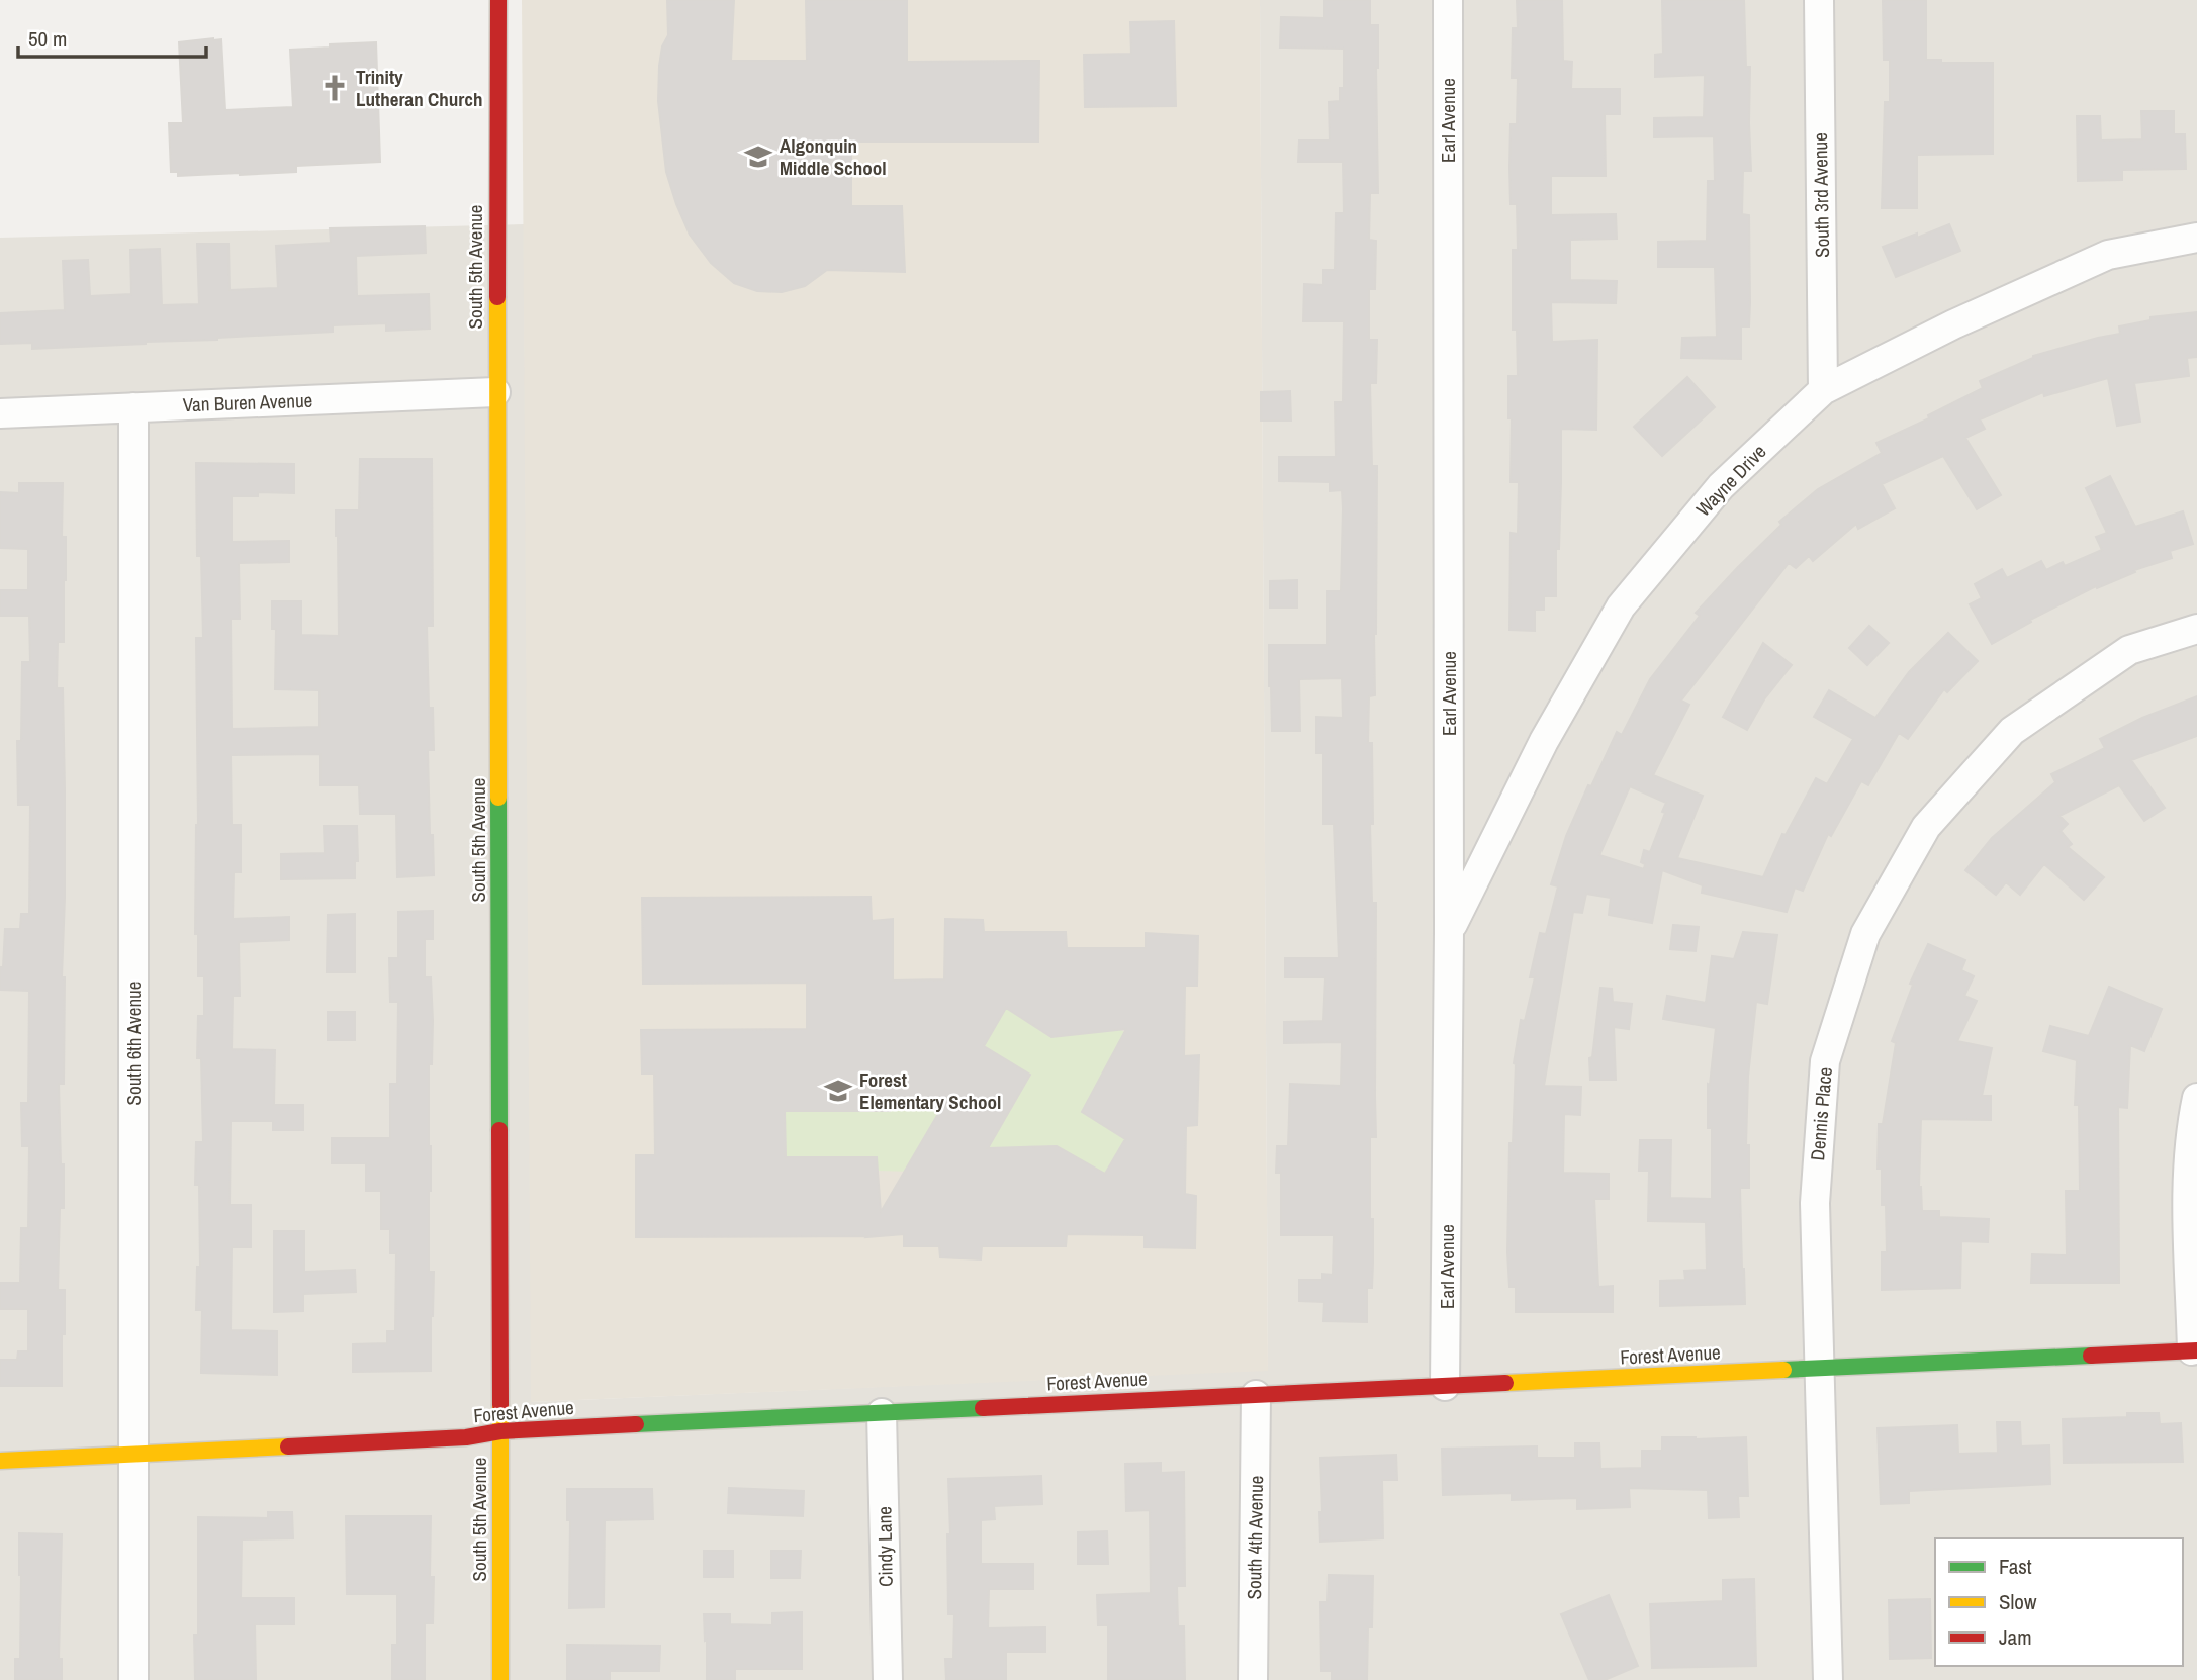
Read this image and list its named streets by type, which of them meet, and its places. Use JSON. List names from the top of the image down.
{
  "streets": {
    "street": [
      "Earl Avenue",
      "South 3rd Avenue",
      "South 5th Avenue",
      "Van Buren Avenue",
      "Wayne Drive",
      "South 6th Avenue",
      "Dennis Place",
      "Forest Avenue",
      "South 4th Avenue",
      "Cindy Lane"
    ]
  },
  "crossings": [
    ["Earl Avenue", "Wayne Drive"],
    ["Earl Avenue", "Forest Avenue"],
    ["South 3rd Avenue", "Wayne Drive"],
    ["South 5th Avenue", "Van Buren Avenue"],
    ["South 5th Avenue", "Forest Avenue"],
    ["Van Buren Avenue", "South 6th Avenue"],
    ["South 6th Avenue", "Forest Avenue"],
    ["Dennis Place", "Forest Avenue"],
    ["Forest Avenue", "South 4th Avenue"],
    ["Forest Avenue", "Cindy Lane"]
  ],
  "places": {
    "church": ["Trinity Lutheran Church"],
    "school or university": ["Algonquin Middle School", "Forest Elementary School"]
  },
  "legend": ["Fast", "Slow", "Jam"],
  "scale_bar": "50 m"
}
